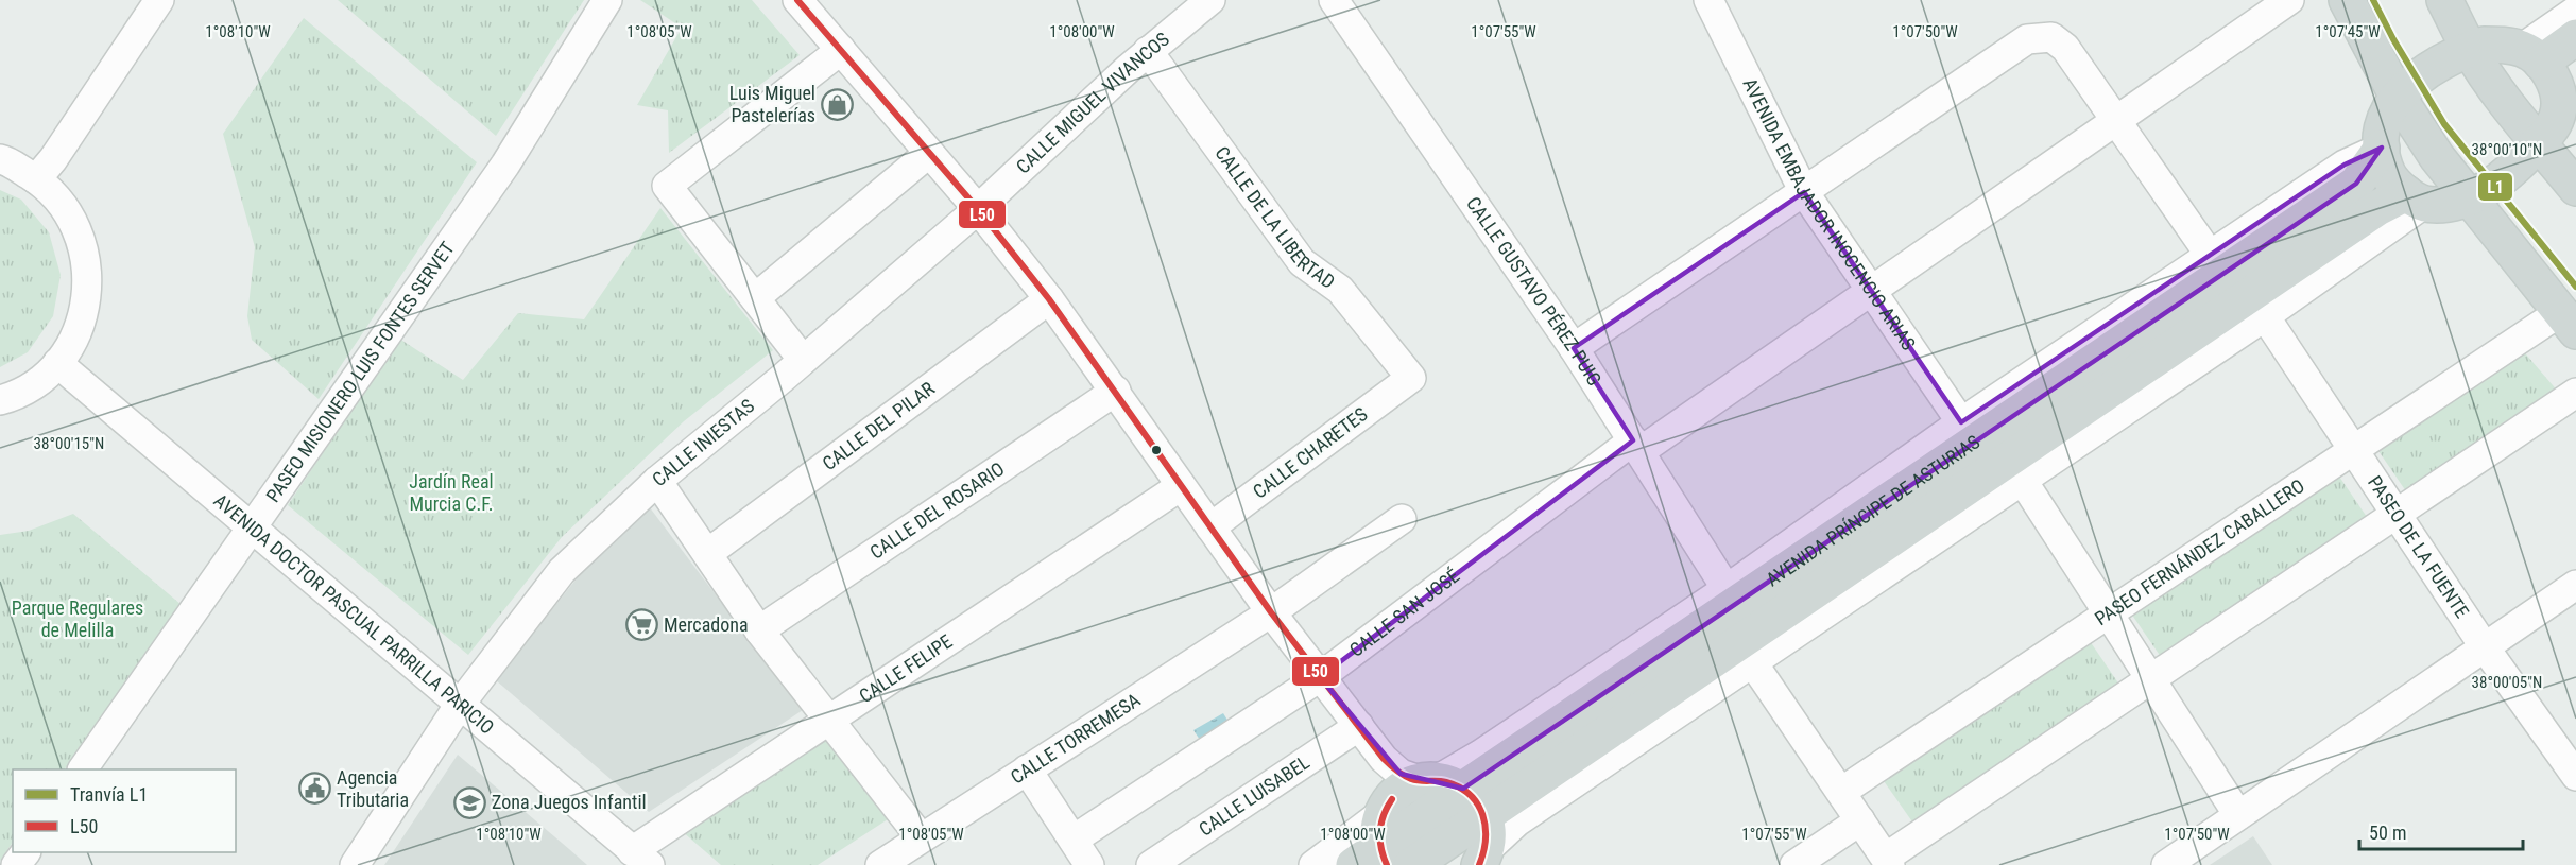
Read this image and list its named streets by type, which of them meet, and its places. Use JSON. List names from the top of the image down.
{
  "streets": {
    "main road": ["AVENIDA PRÍNCIPE DE ASTURIAS"],
    "street": [
      "CALLE MIGUEL VIVANCOS",
      "AVENIDA EMBAJADOR INOCENCIO ARIAS",
      "CALLE DE LA LIBERTAD",
      "CALLE GUSTAVO PÉREZ PUIG",
      "PASEO MISIONERO LUIS FONTES SERVET",
      "CALLE DEL PILAR",
      "CALLE INIESTAS",
      "CALLE CHARETES",
      "CALLE DEL ROSARIO",
      "PASEO DE LA FUENTE",
      "PASEO FERNÁNDEZ CABALLERO",
      "CALLE SAN JOSÉ",
      "AVENIDA DOCTOR PASCUAL PARRILLA PARICIO",
      "CALLE FELIPE",
      "CALLE TORREMESA",
      "CALLE LUISABEL"
    ]
  },
  "crossings": [
    ["CALLE MIGUEL VIVANCOS", "CALLE DE LA LIBERTAD"],
    ["CALLE MIGUEL VIVANCOS", "CALLE INIESTAS"],
    ["AVENIDA EMBAJADOR INOCENCIO ARIAS", "CALLE SAN JOSÉ"],
    ["CALLE DE LA LIBERTAD", "CALLE CHARETES"],
    ["CALLE GUSTAVO PÉREZ PUIG", "CALLE SAN JOSÉ"],
    ["PASEO MISIONERO LUIS FONTES SERVET", "AVENIDA DOCTOR PASCUAL PARRILLA PARICIO"],
    ["CALLE INIESTAS", "AVENIDA DOCTOR PASCUAL PARRILLA PARICIO"],
    ["PASEO DE LA FUENTE", "PASEO FERNÁNDEZ CABALLERO"],
    ["AVENIDA DOCTOR PASCUAL PARRILLA PARICIO", "CALLE FELIPE"]
  ],
  "parks": ["Jardín Real Murcia C.F.", "Parque Regulares de Melilla"],
  "places": {
    "shop": ["Luis Miguel Pastelerías"],
    "supermarket": ["Mercadona"],
    "public building": ["Agencia Tributaria"],
    "school or university": ["Zona Juegos Infantil"]
  },
  "lines": ["tram line L1", "transit line L50"],
  "legend": ["Tranvía L1", "L50"],
  "scale_bar": "50 m",
  "coordinates": [
    "1°08'10\"W",
    "1°08'05\"W",
    "1°08'00\"W",
    "1°07'55\"W",
    "1°07'50\"W",
    "1°07'45\"W",
    "38°00'10\"N",
    "38°00'15\"N",
    "38°00'05\"N"
  ]
}
